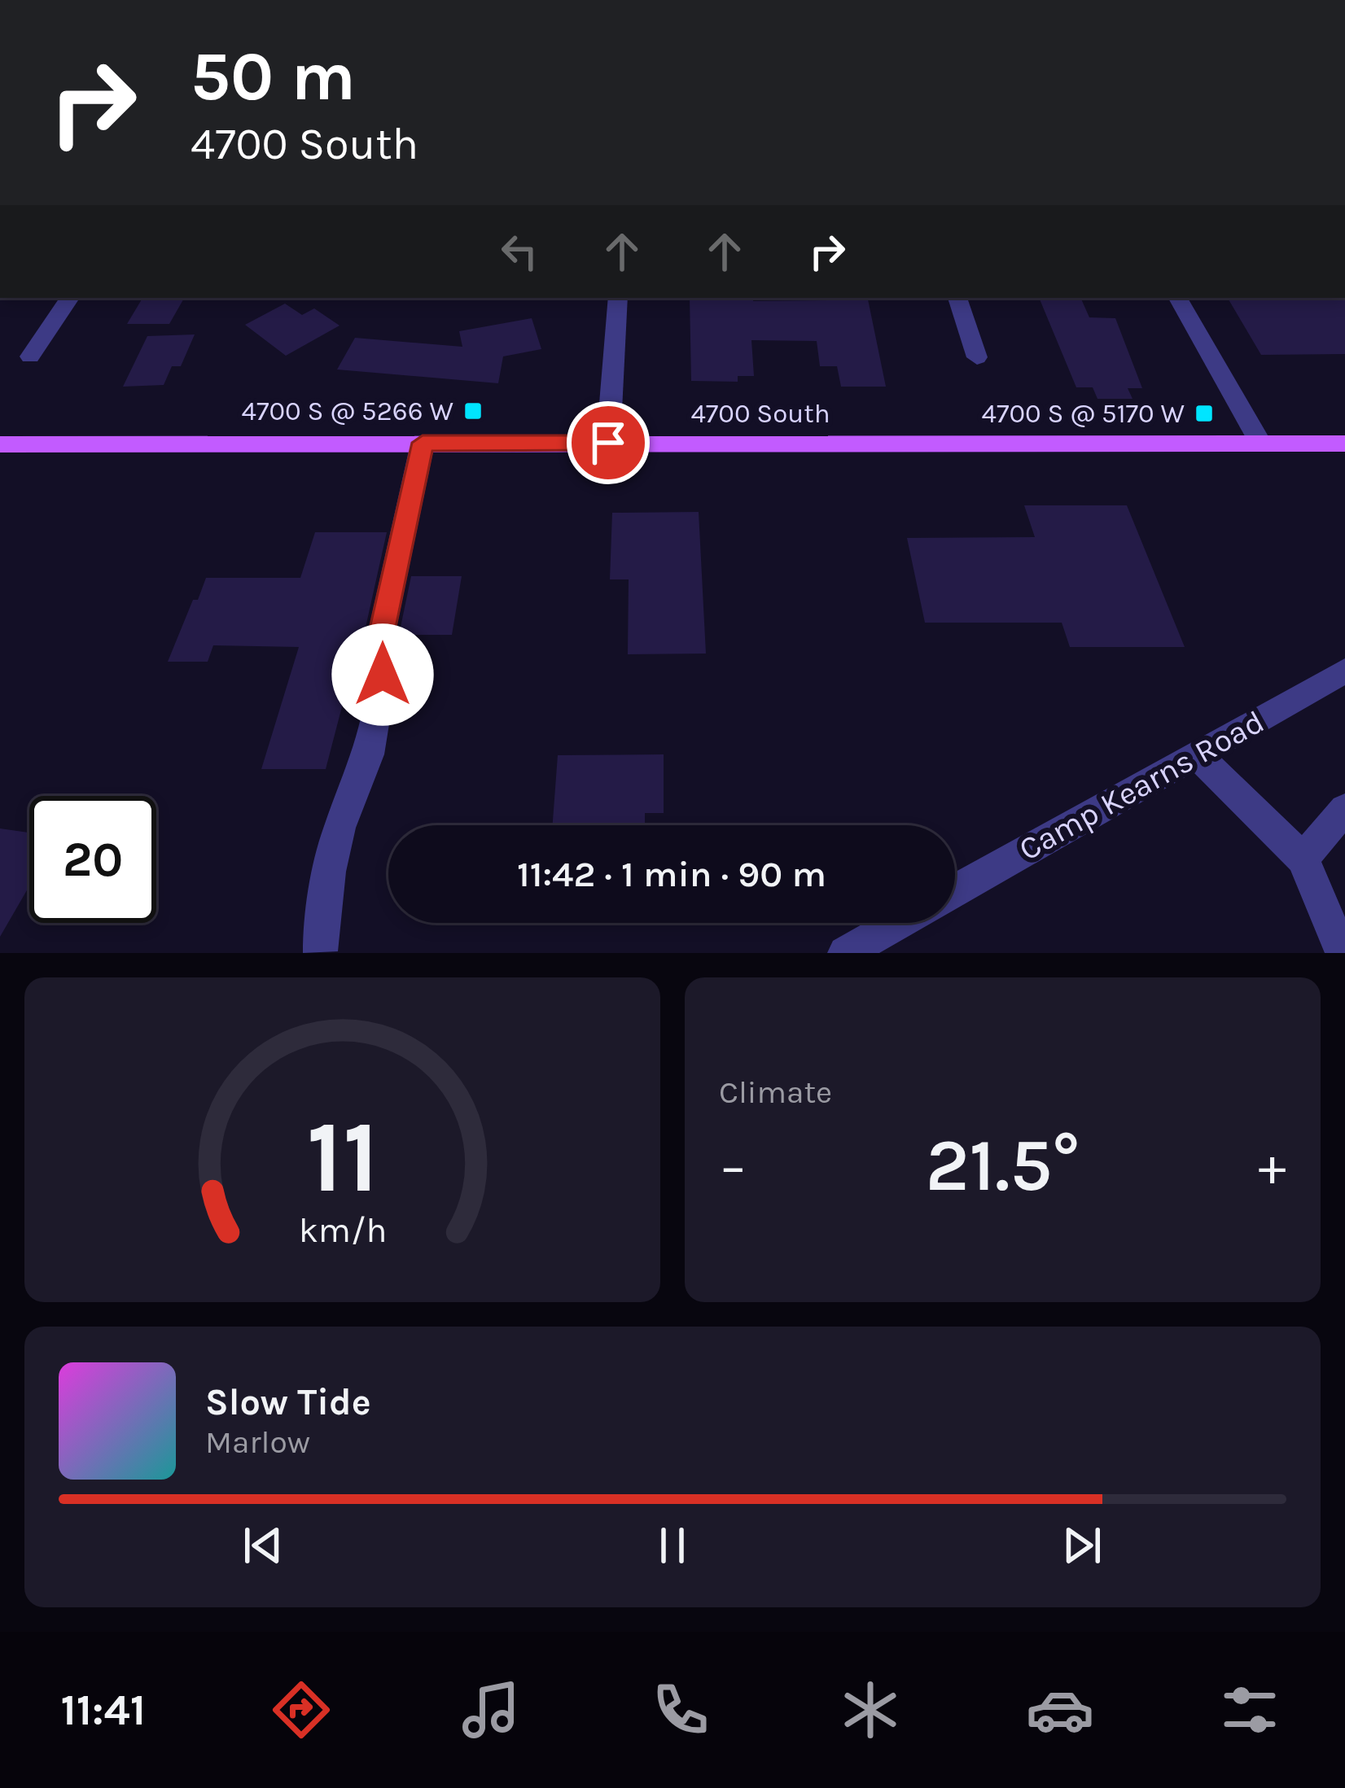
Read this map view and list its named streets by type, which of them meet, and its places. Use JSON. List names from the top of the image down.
{
  "streets": {
    "main road": ["4700 South"],
    "street": ["Camp Kearns Road"]
  },
  "places": {
    "transit": ["4700 S @ 5266 W", "4700 S @ 5170 W"]
  },
  "page": {
    "turn": ["50 m", "4700 South"],
    "limit": "20",
    "trip": "11:42 · 1 min · 90 m",
    "tile": "Climate",
    "heat": ["−", "21.5°", "+"],
    "song": ["Slow Tide", "Marlow"],
    "tabs": "11:41",
    "gauge": ["11", "km/h"]
  }
}
